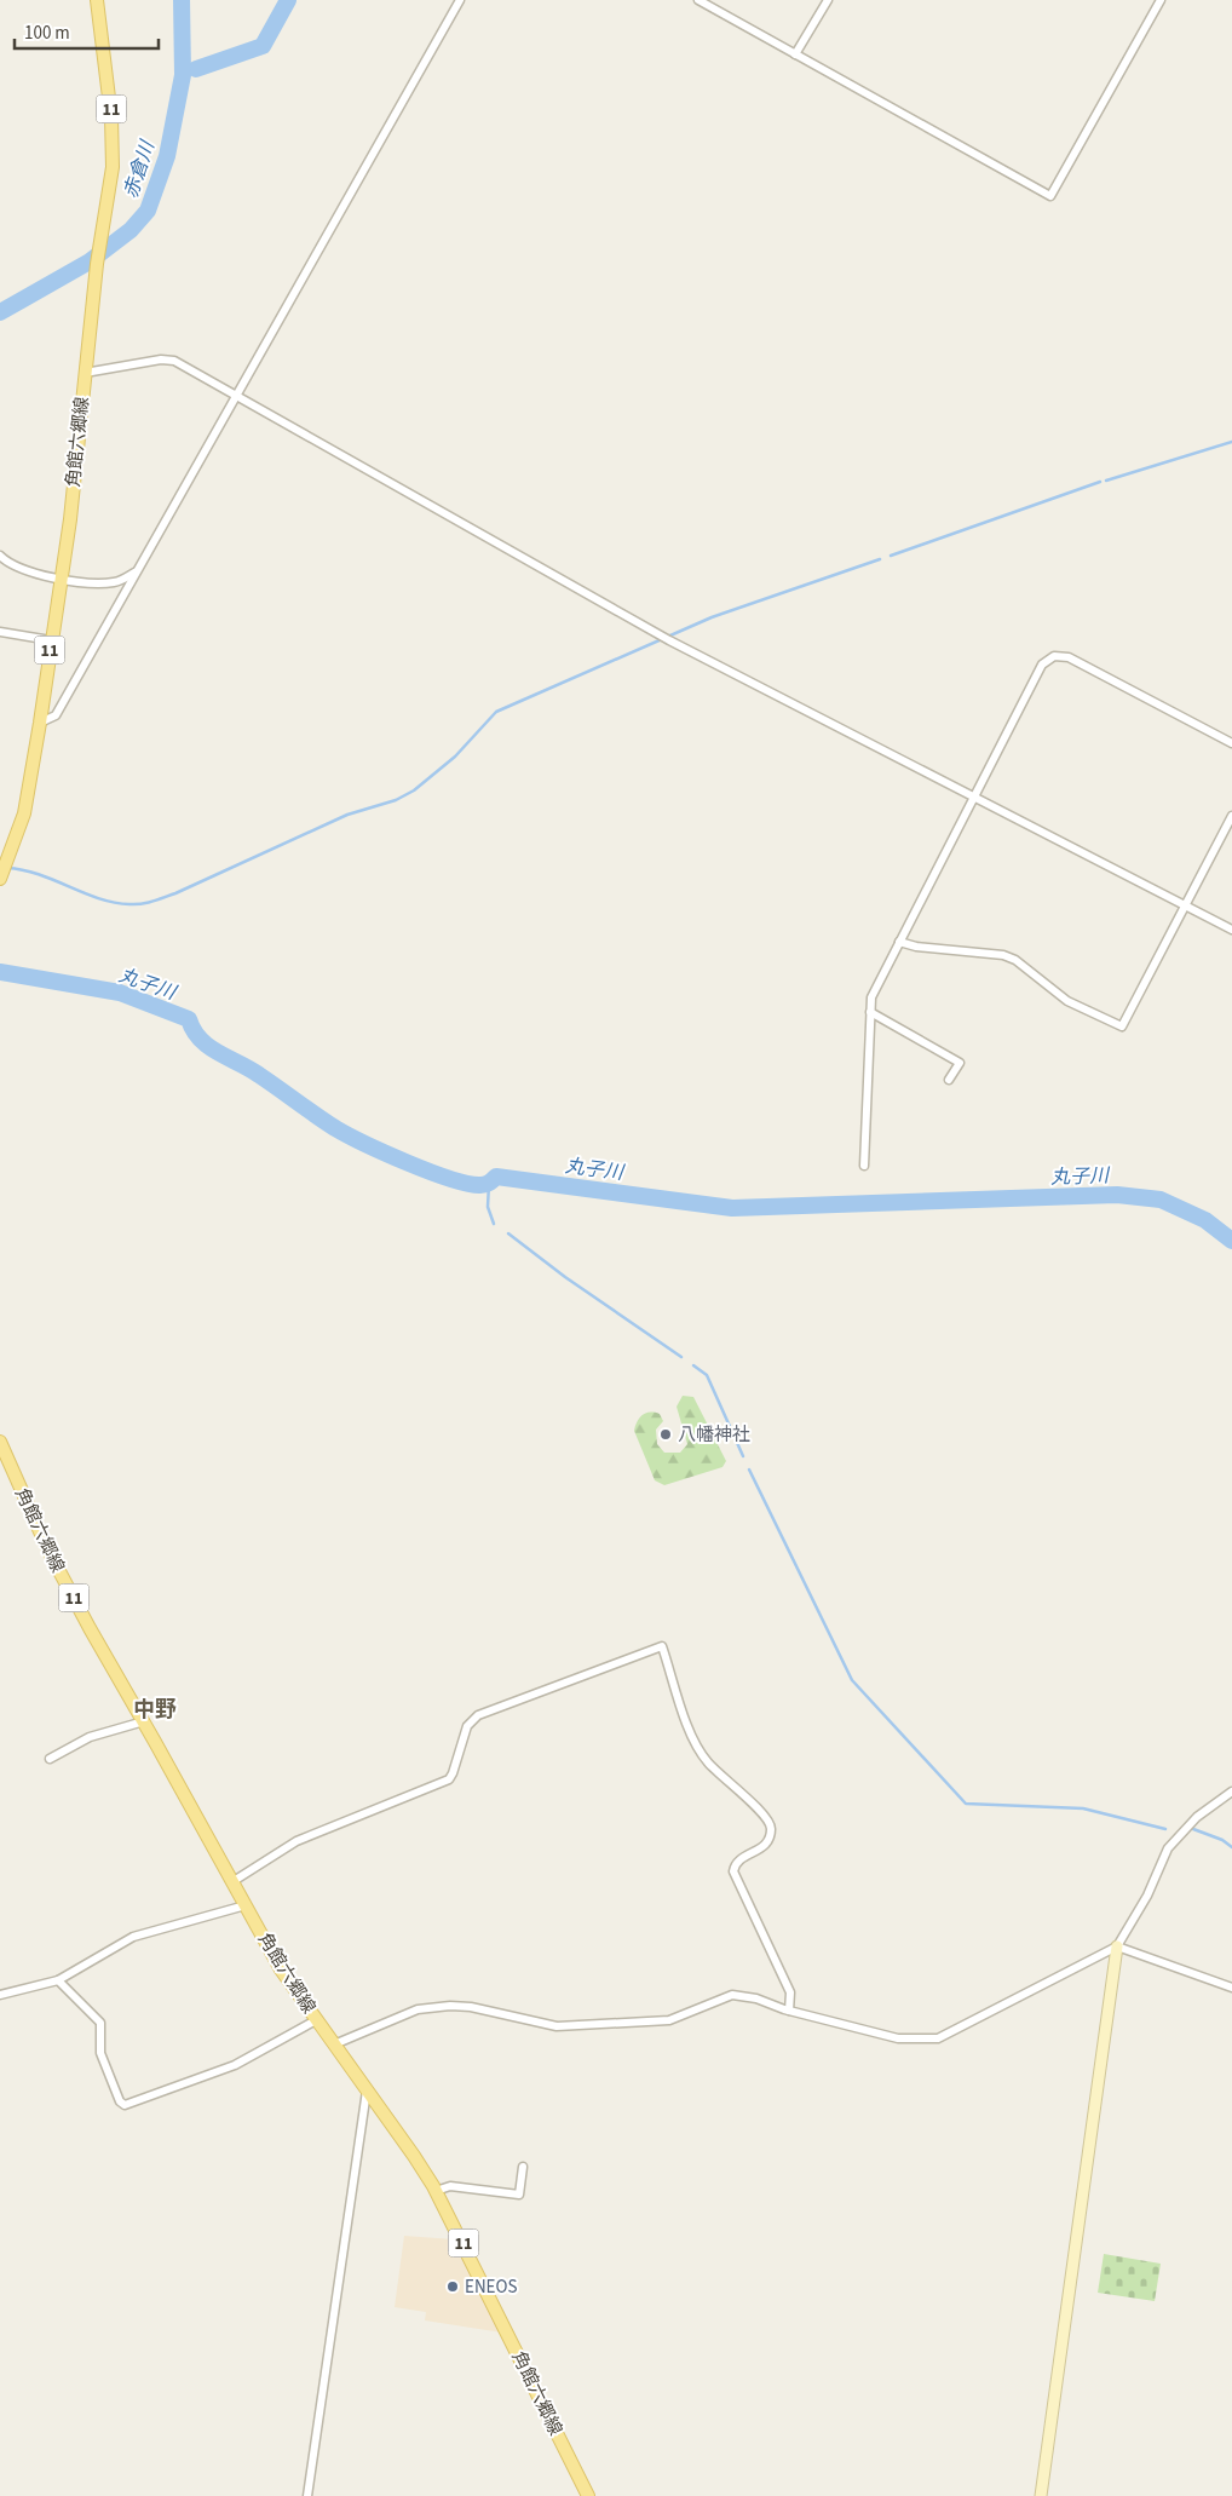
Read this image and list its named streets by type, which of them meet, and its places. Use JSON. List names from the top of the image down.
{
  "streets": {
    "main road": ["11", "角館六郷線"]
  },
  "districts": ["中野"],
  "water": ["赤倉川", "丸子川"],
  "places": ["八幡神社", "ENEOS"],
  "scale_bar": "100 m"
}
